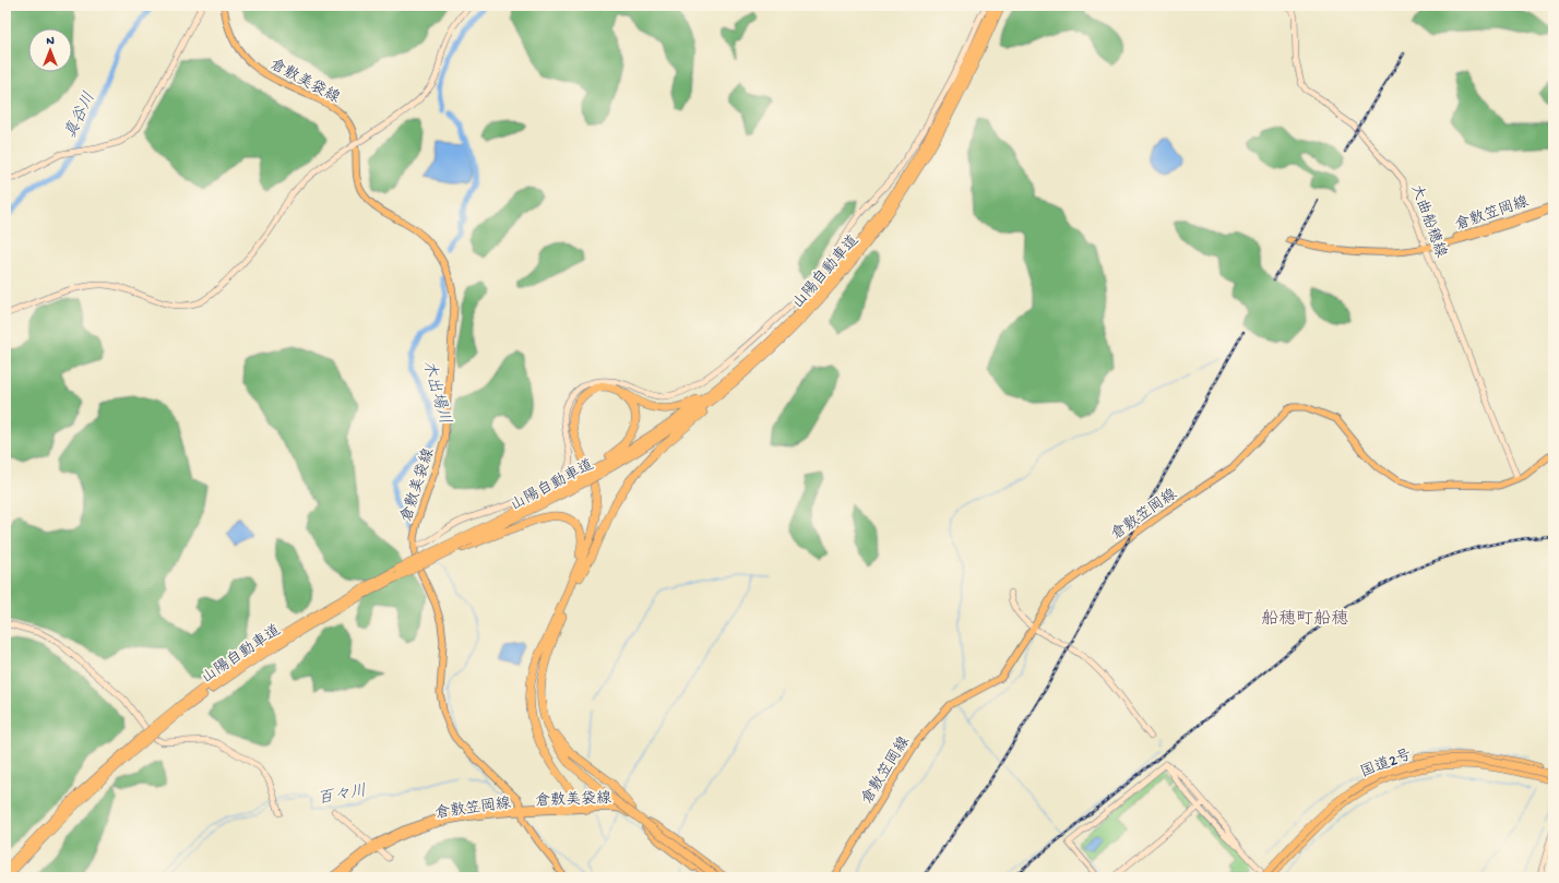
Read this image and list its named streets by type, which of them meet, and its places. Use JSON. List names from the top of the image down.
{
  "streets": {
    "highway": ["山陽自動車道", "国道2号"],
    "main road": ["倉敷美袋線", "倉敷笠岡線"],
    "street": ["大曲船穂線"]
  },
  "crossings": [
    ["倉敷美袋線", "倉敷笠岡線"],
    ["倉敷笠岡線", "大曲船穂線"]
  ],
  "districts": ["船穂町船穂"],
  "water": ["真谷川", "木出場川", "百々川"],
  "north": "top"
}
